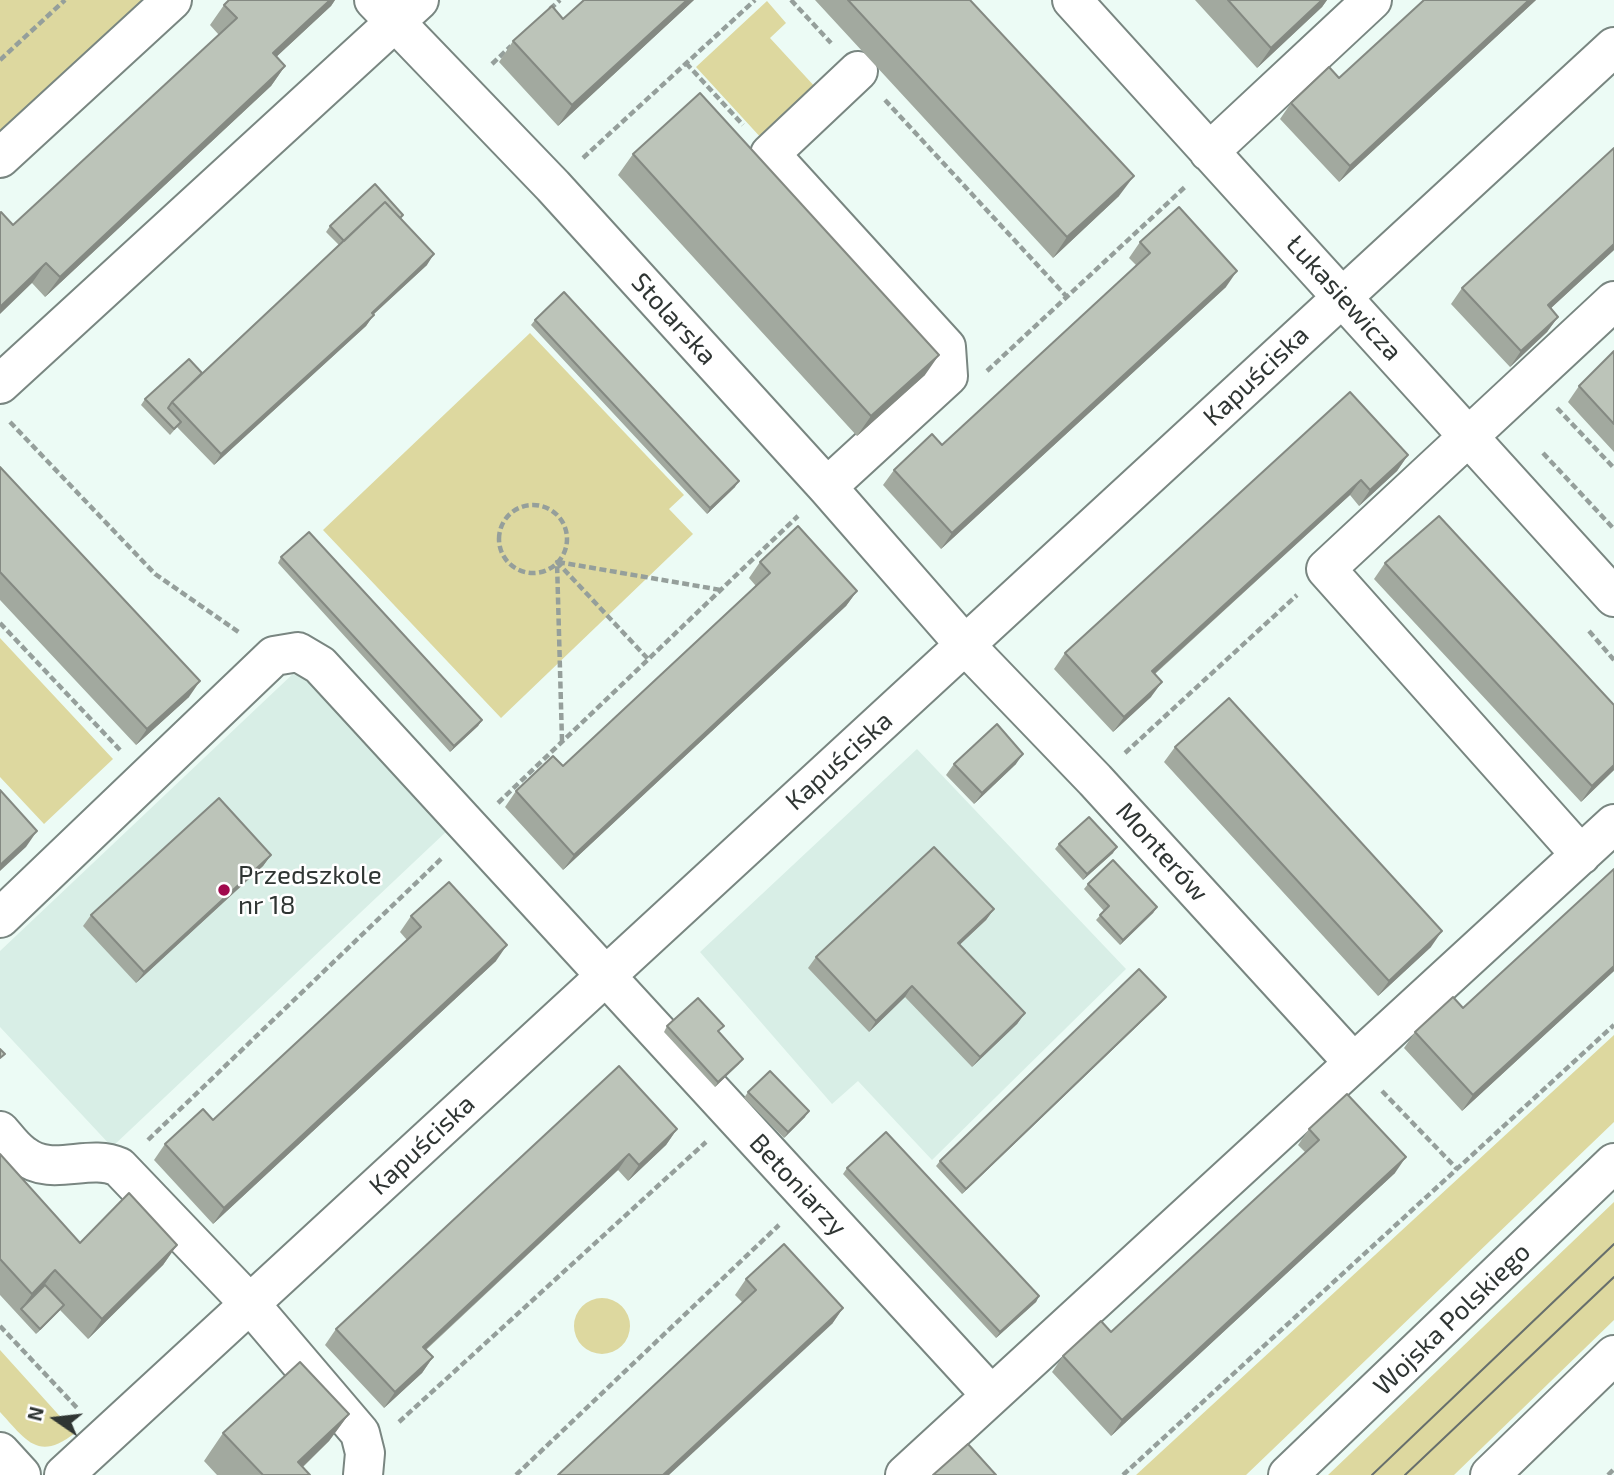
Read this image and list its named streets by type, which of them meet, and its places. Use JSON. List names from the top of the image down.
{
  "streets": {
    "street": [
      "Łukasiewicza",
      "Stolarska",
      "Kapuściska",
      "Monterów",
      "Betoniarzy",
      "Wojska Polskiego"
    ]
  },
  "crossings": [
    ["Łukasiewicza", "Kapuściska"],
    ["Stolarska", "Kapuściska"],
    ["Stolarska", "Monterów"],
    ["Kapuściska", "Monterów"],
    ["Kapuściska", "Betoniarzy"]
  ],
  "places": ["Przedszkole nr 18"],
  "north": "left"
}
